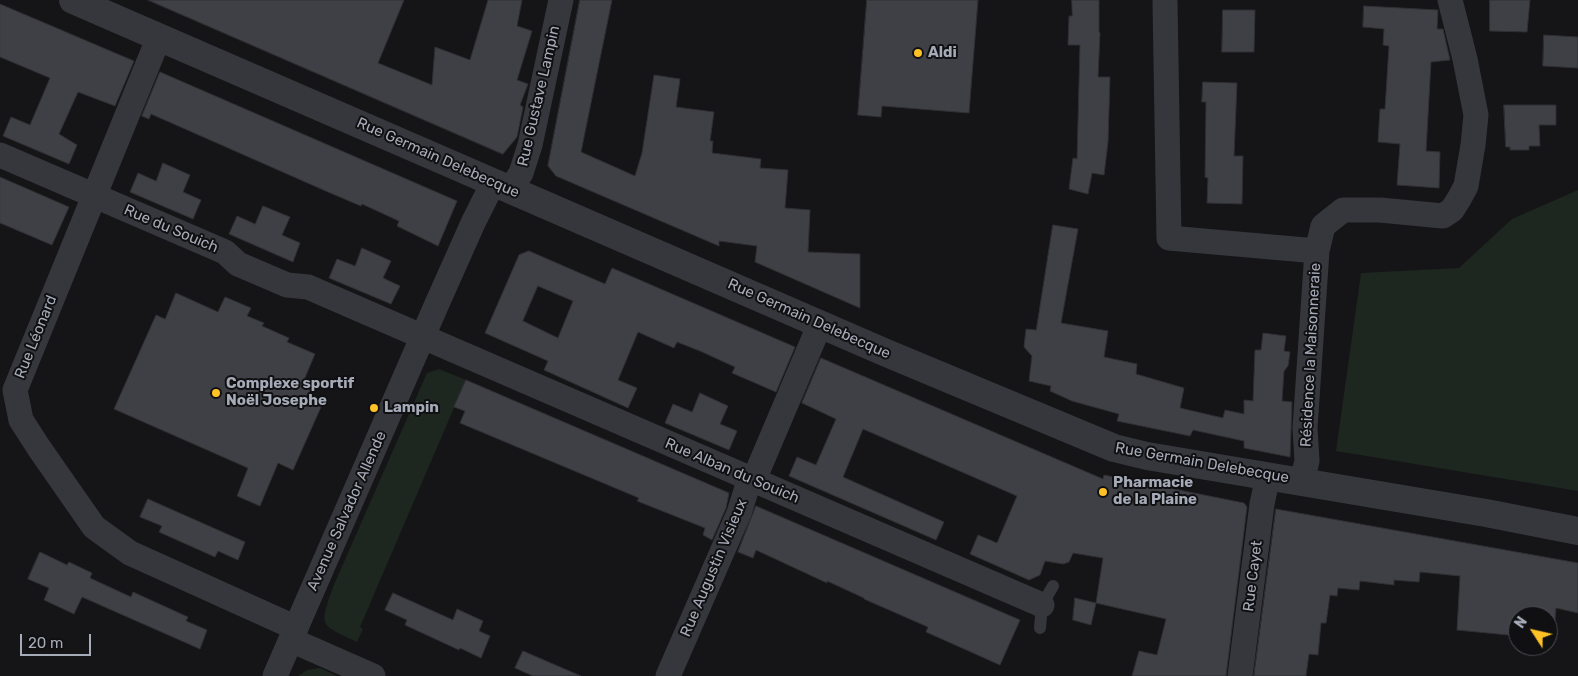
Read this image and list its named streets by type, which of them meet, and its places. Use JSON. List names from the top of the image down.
{
  "streets": {
    "street": [
      "Rue Gustave Lampin",
      "Rue Germain Delebecque",
      "Rue du Souich",
      "Rue Léonard",
      "Résidence la Maisonneraie",
      "Rue Alban du Souich",
      "Avenue Salvador Allende",
      "Rue Augustin Visieux",
      "Rue Cayet"
    ]
  },
  "crossings": [
    ["Rue Gustave Lampin", "Rue Germain Delebecque"],
    ["Rue Gustave Lampin", "Avenue Salvador Allende"],
    ["Rue Germain Delebecque", "Rue Léonard"],
    ["Rue Germain Delebecque", "Résidence la Maisonneraie"],
    ["Rue Germain Delebecque", "Avenue Salvador Allende"],
    ["Rue Germain Delebecque", "Rue Augustin Visieux"],
    ["Rue Germain Delebecque", "Rue Cayet"],
    ["Rue du Souich", "Rue Léonard"],
    ["Rue du Souich", "Rue Alban du Souich"],
    ["Rue du Souich", "Avenue Salvador Allende"],
    ["Rue Léonard", "Avenue Salvador Allende"],
    ["Rue Alban du Souich", "Avenue Salvador Allende"],
    ["Rue Alban du Souich", "Rue Augustin Visieux"]
  ],
  "places": [
    "Aldi",
    "Complexe sportif Noël Josephe",
    "Lampin",
    "Pharmacie de la Plaine"
  ],
  "scale_bar": "20 m",
  "north": "top left"
}
